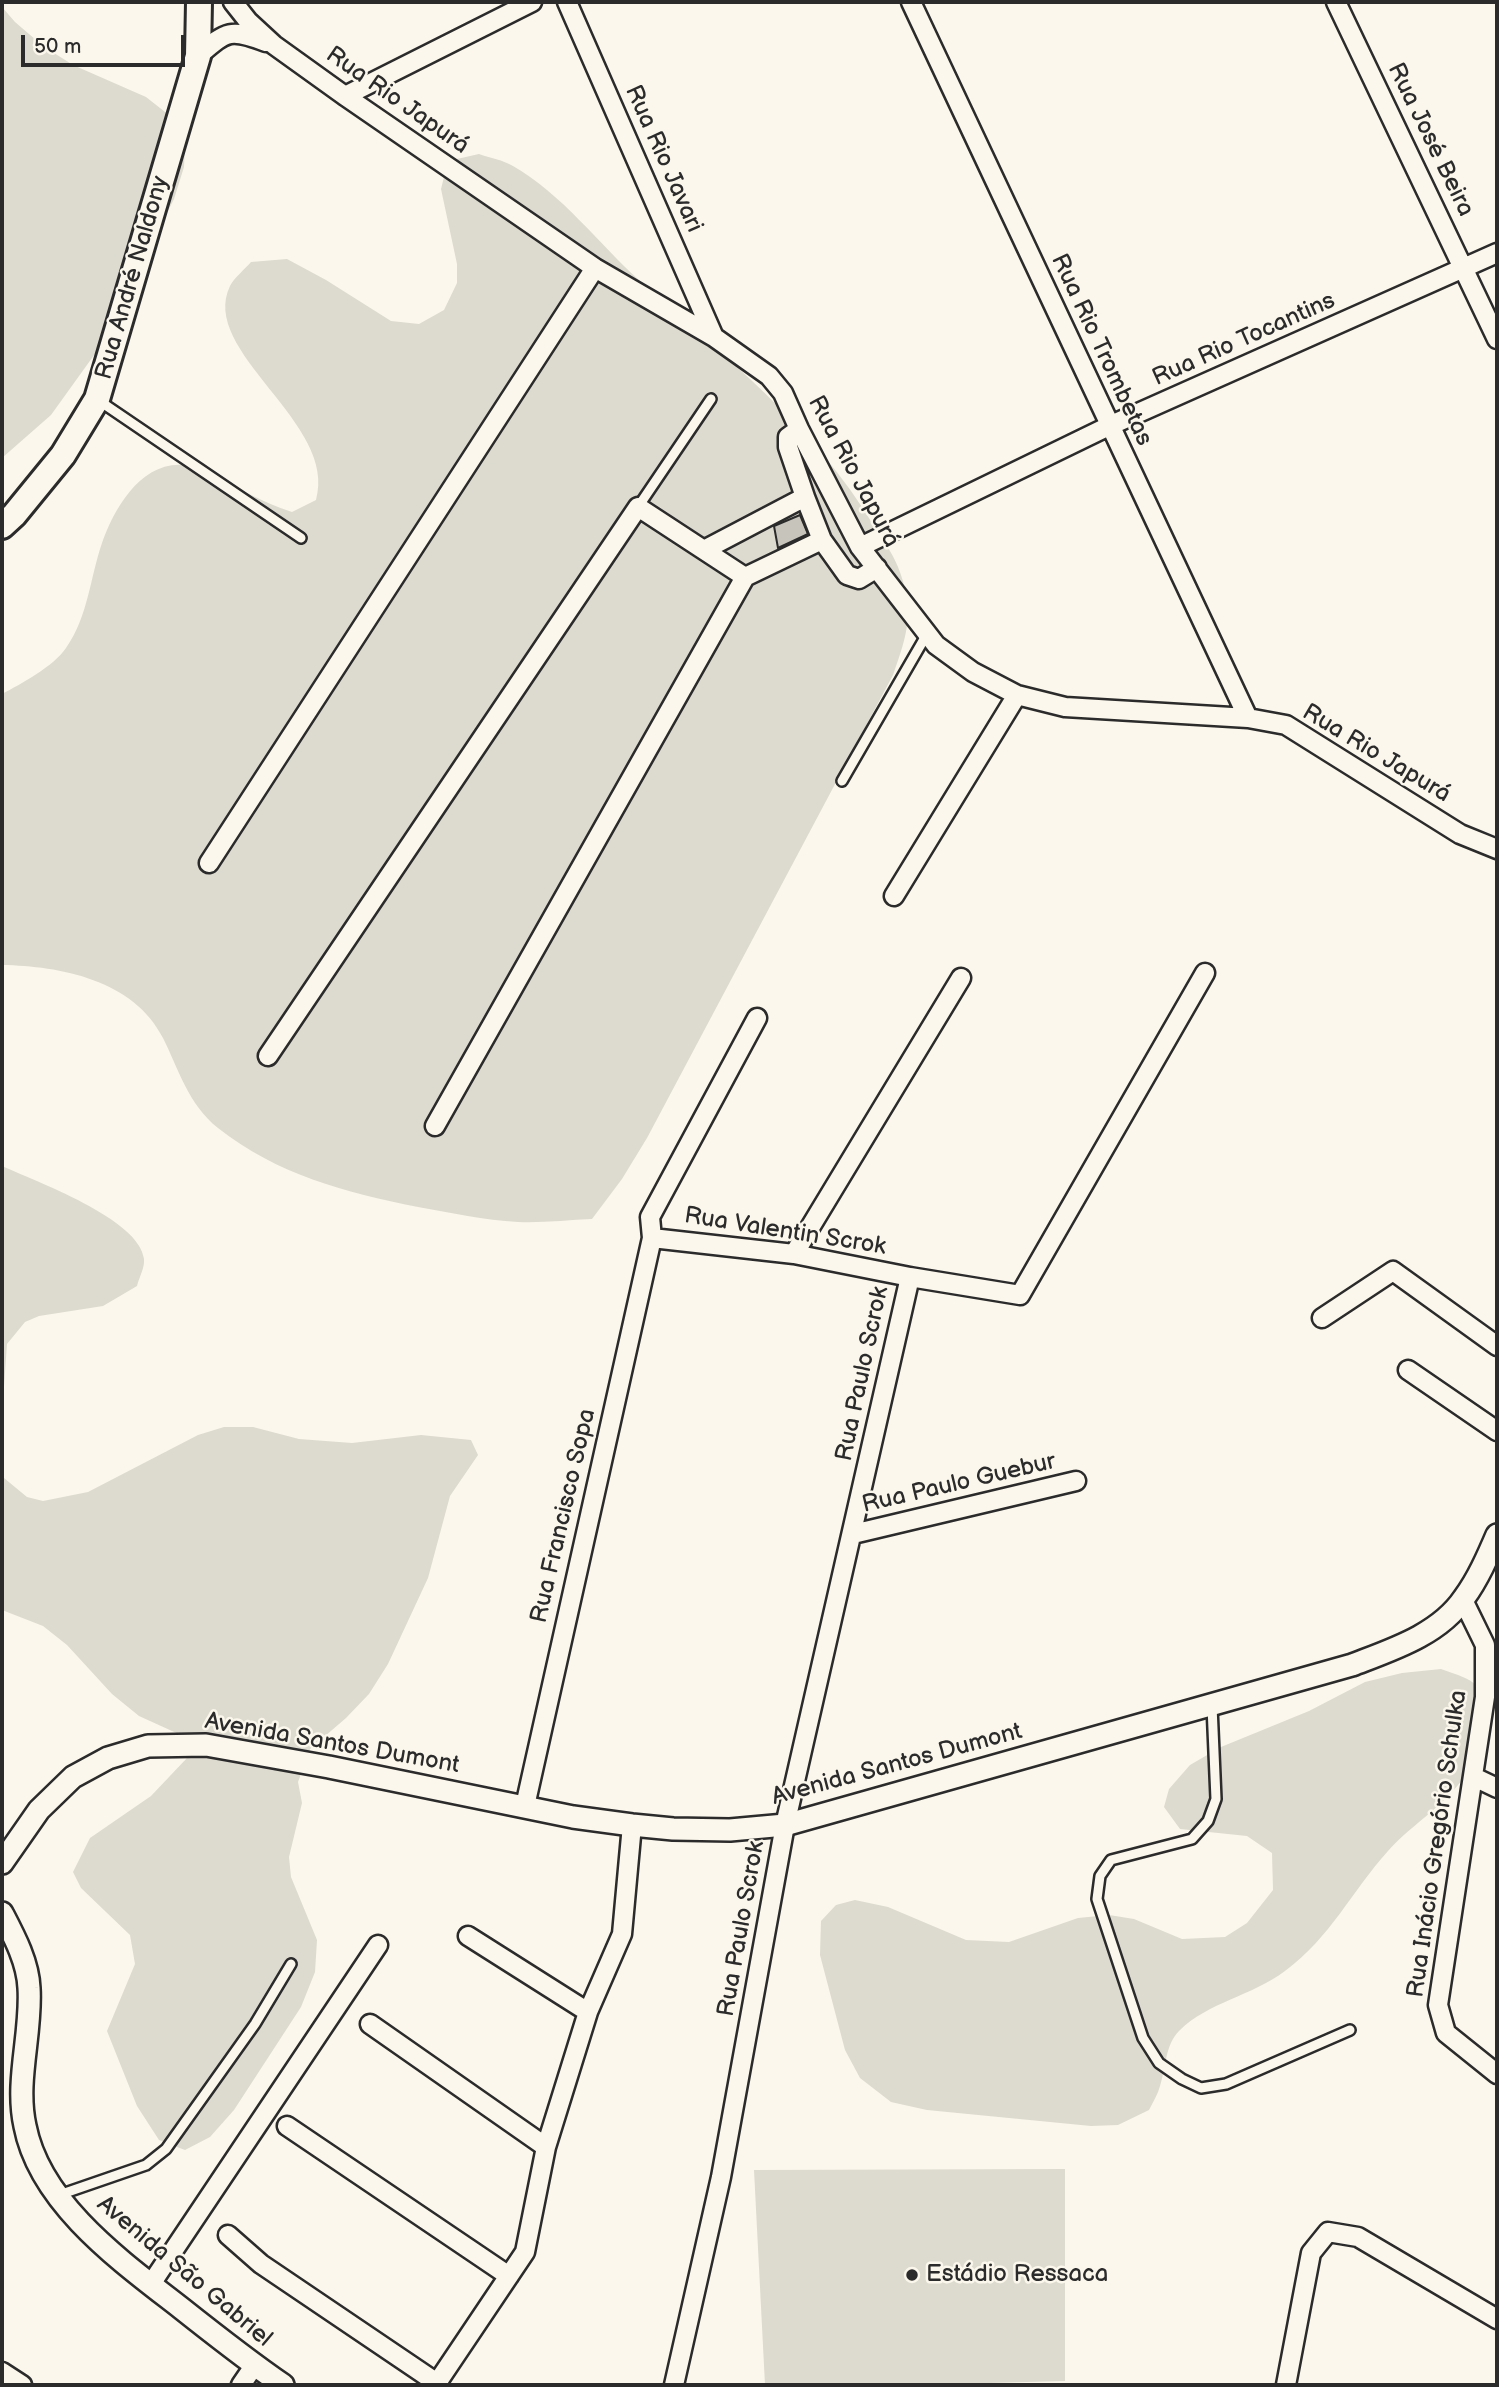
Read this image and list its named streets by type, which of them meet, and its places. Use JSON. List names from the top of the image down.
{
  "streets": {
    "main road": ["Rua André Naldony"],
    "street": [
      "Rua Rio Japurá",
      "Rua José Beira",
      "Rua Rio Javari",
      "Rua Rio Tocantins",
      "Rua Rio Trombetas",
      "Rua Valentin Scrok",
      "Rua Paulo Scrok",
      "Rua Paulo Guebur",
      "Rua Francisco Sopa",
      "Avenida Santos Dumont",
      "Rua Inácio Gregório Schulka",
      "Avenida São Gabriel"
    ]
  },
  "crossings": [
    ["Rua Rio Japurá", "Rua Rio Javari"],
    ["Rua Rio Japurá", "Rua André Naldony"],
    ["Rua Rio Japurá", "Rua Rio Tocantins"],
    ["Rua Rio Japurá", "Rua Rio Trombetas"],
    ["Rua José Beira", "Rua Rio Tocantins"],
    ["Rua Rio Tocantins", "Rua Rio Trombetas"],
    ["Rua Valentin Scrok", "Rua Paulo Scrok"],
    ["Rua Valentin Scrok", "Rua Francisco Sopa"],
    ["Rua Paulo Scrok", "Rua Paulo Guebur"],
    ["Rua Paulo Scrok", "Avenida Santos Dumont"],
    ["Rua Francisco Sopa", "Avenida Santos Dumont"],
    ["Avenida Santos Dumont", "Rua Inácio Gregório Schulka"]
  ],
  "places": ["Estádio Ressaca"],
  "scale_bar": "50 m"
}
